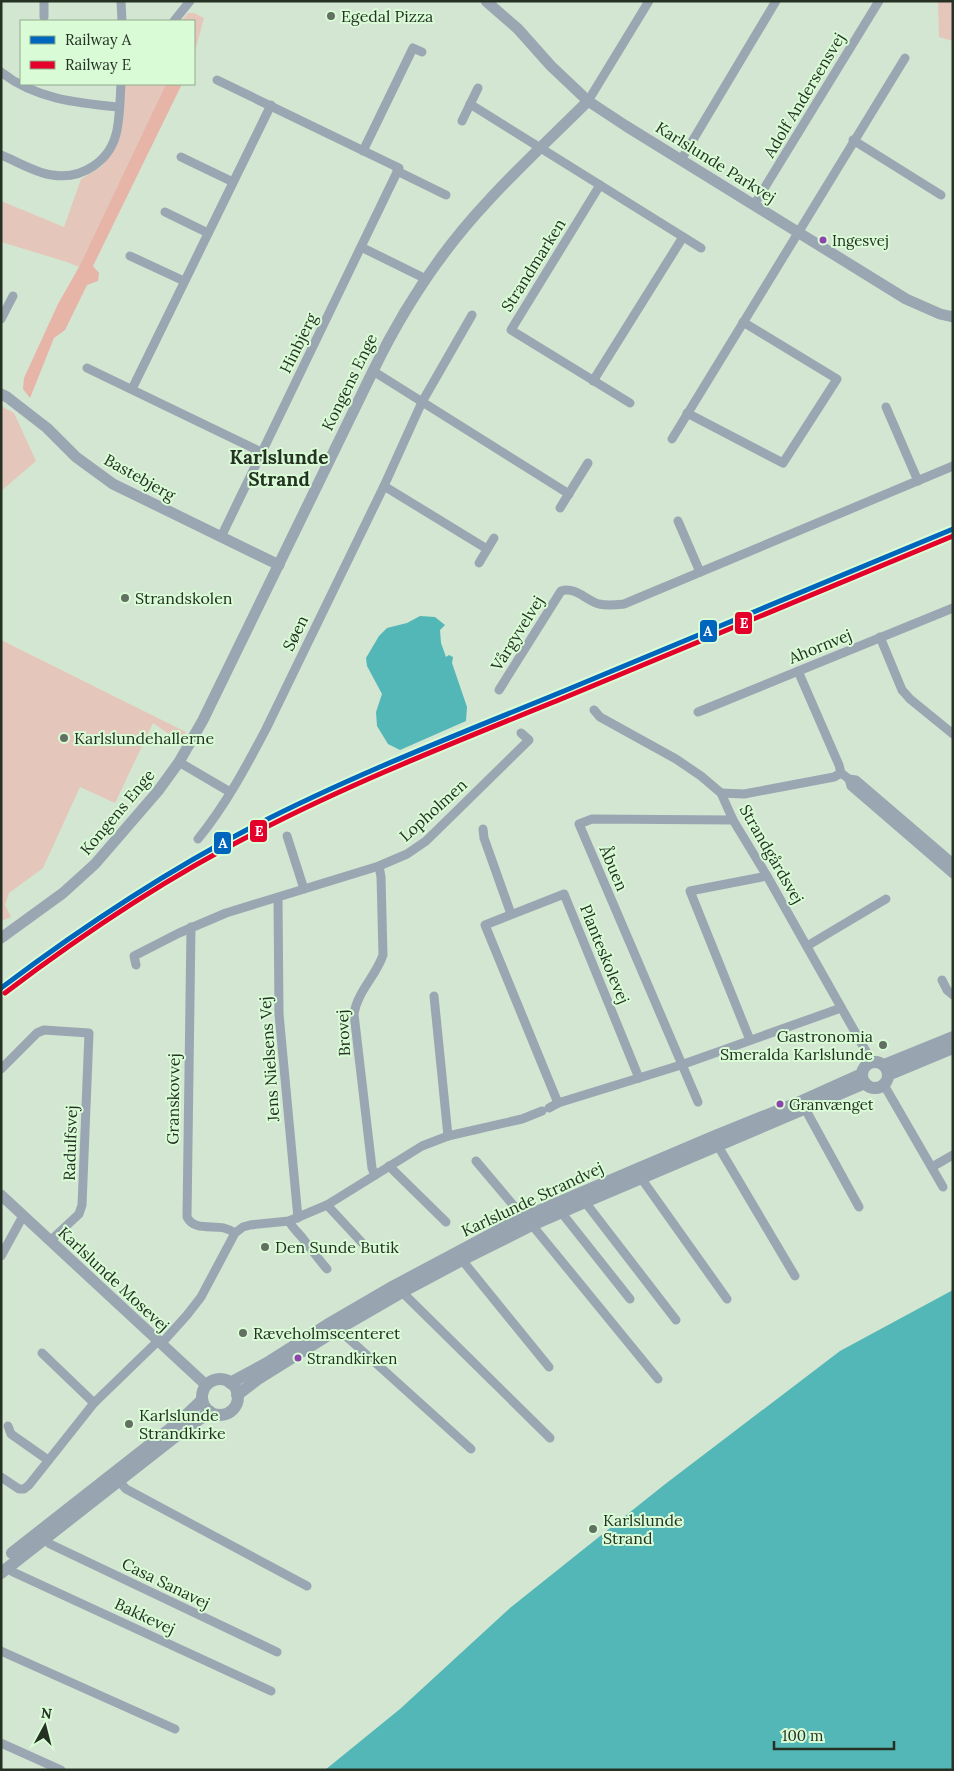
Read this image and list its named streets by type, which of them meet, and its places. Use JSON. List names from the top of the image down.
{
  "streets": {
    "main road": ["Karlslunde Strandvej"],
    "street": [
      "Adolf Andersensvej",
      "Karlslunde Parkvej",
      "Strandmarken",
      "Hinbjerg",
      "Kongens Enge",
      "Bastebjerg",
      "Søen",
      "Vårgyvelvej",
      "Ahornvej",
      "Lopholmen",
      "Strandgårdsvej",
      "Åbuen",
      "Planteskolevej",
      "Brovej",
      "Jens Nielsens Vej",
      "Granskovvej",
      "Radulfsvej",
      "Karlslunde Mosevej",
      "Casa Sanavej",
      "Bakkevej"
    ]
  },
  "crossings": [
    ["Adolf Andersensvej", "Karlslunde Parkvej"],
    ["Karlslunde Parkvej", "Kongens Enge"],
    ["Hinbjerg", "Bastebjerg"],
    ["Kongens Enge", "Bastebjerg"],
    ["Lopholmen", "Brovej"],
    ["Lopholmen", "Jens Nielsens Vej"],
    ["Lopholmen", "Granskovvej"],
    ["Strandgårdsvej", "Åbuen"],
    ["Radulfsvej", "Karlslunde Mosevej"],
    ["Karlslunde Strandvej", "Karlslunde Mosevej"]
  ],
  "districts": ["Karlslunde Strand"],
  "places": [
    "Egedal Pizza",
    "Ingesvej",
    "Strandskolen",
    "Karlslundehallerne",
    "Gastronomia Smeralda Karlslunde",
    "Granvænget",
    "Den Sunde Butik",
    "Ræveholmscenteret",
    "Strandkirken",
    "Karlslunde Strandkirke",
    "Karlslunde Strand"
  ],
  "lines": ["rail line A", "rail line E"],
  "legend": ["Railway A", "Railway E"],
  "scale_bar": "100 m",
  "north": "top"
}
